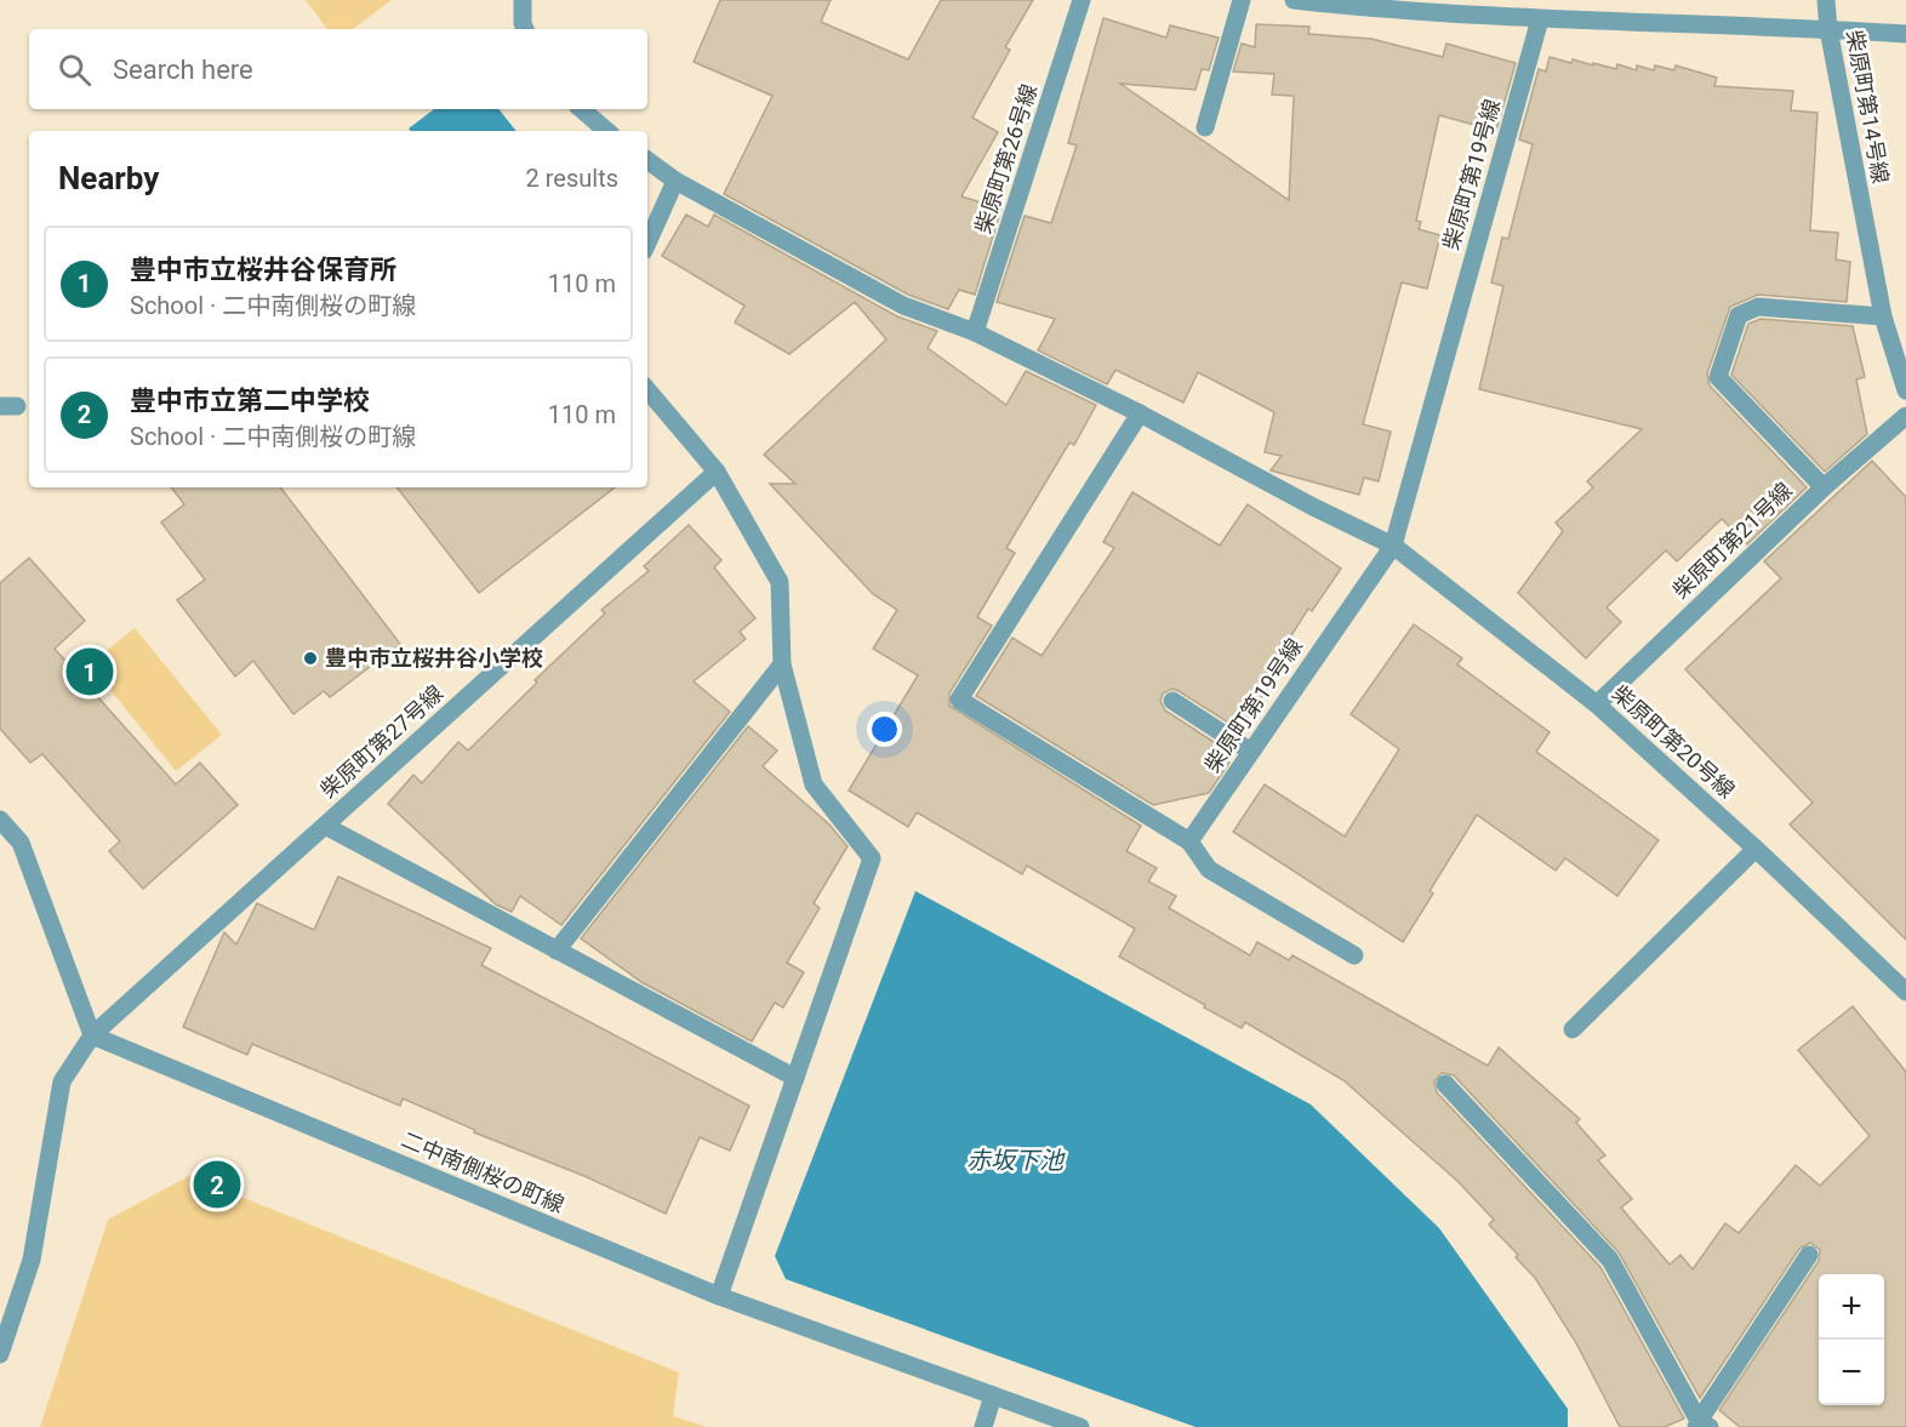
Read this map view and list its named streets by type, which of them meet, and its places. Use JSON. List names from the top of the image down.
{
  "streets": {
    "street": [
      "柴原町第14号線",
      "柴原町第26号線",
      "柴原町第19号線",
      "柴原町第21号線",
      "柴原町第27号線",
      "柴原町第20号線",
      "二中南側桜の町線"
    ]
  },
  "crossings": [
    ["柴原町第26号線", "柴原町第20号線"],
    ["柴原町第19号線", "柴原町第20号線"],
    ["柴原町第21号線", "柴原町第20号線"],
    ["柴原町第27号線", "二中南側桜の町線"]
  ],
  "water": ["赤坂下池"],
  "places": ["豊中市立桜井谷小学校"],
  "page": {
    "search": "Search here",
    "heading": ["Nearby", "2 results"],
    "list": [
      {
        "mark": "1",
        "name": "豊中市立桜井谷保育所",
        "note": "School · 二中南側桜の町線",
        "value": "110 m"
      },
      {
        "mark": "2",
        "name": "豊中市立第二中学校",
        "note": "School · 二中南側桜の町線",
        "value": "110 m"
      }
    ],
    "pins": ["1", "2"],
    "map_buttons": ["+", "−"]
  }
}
